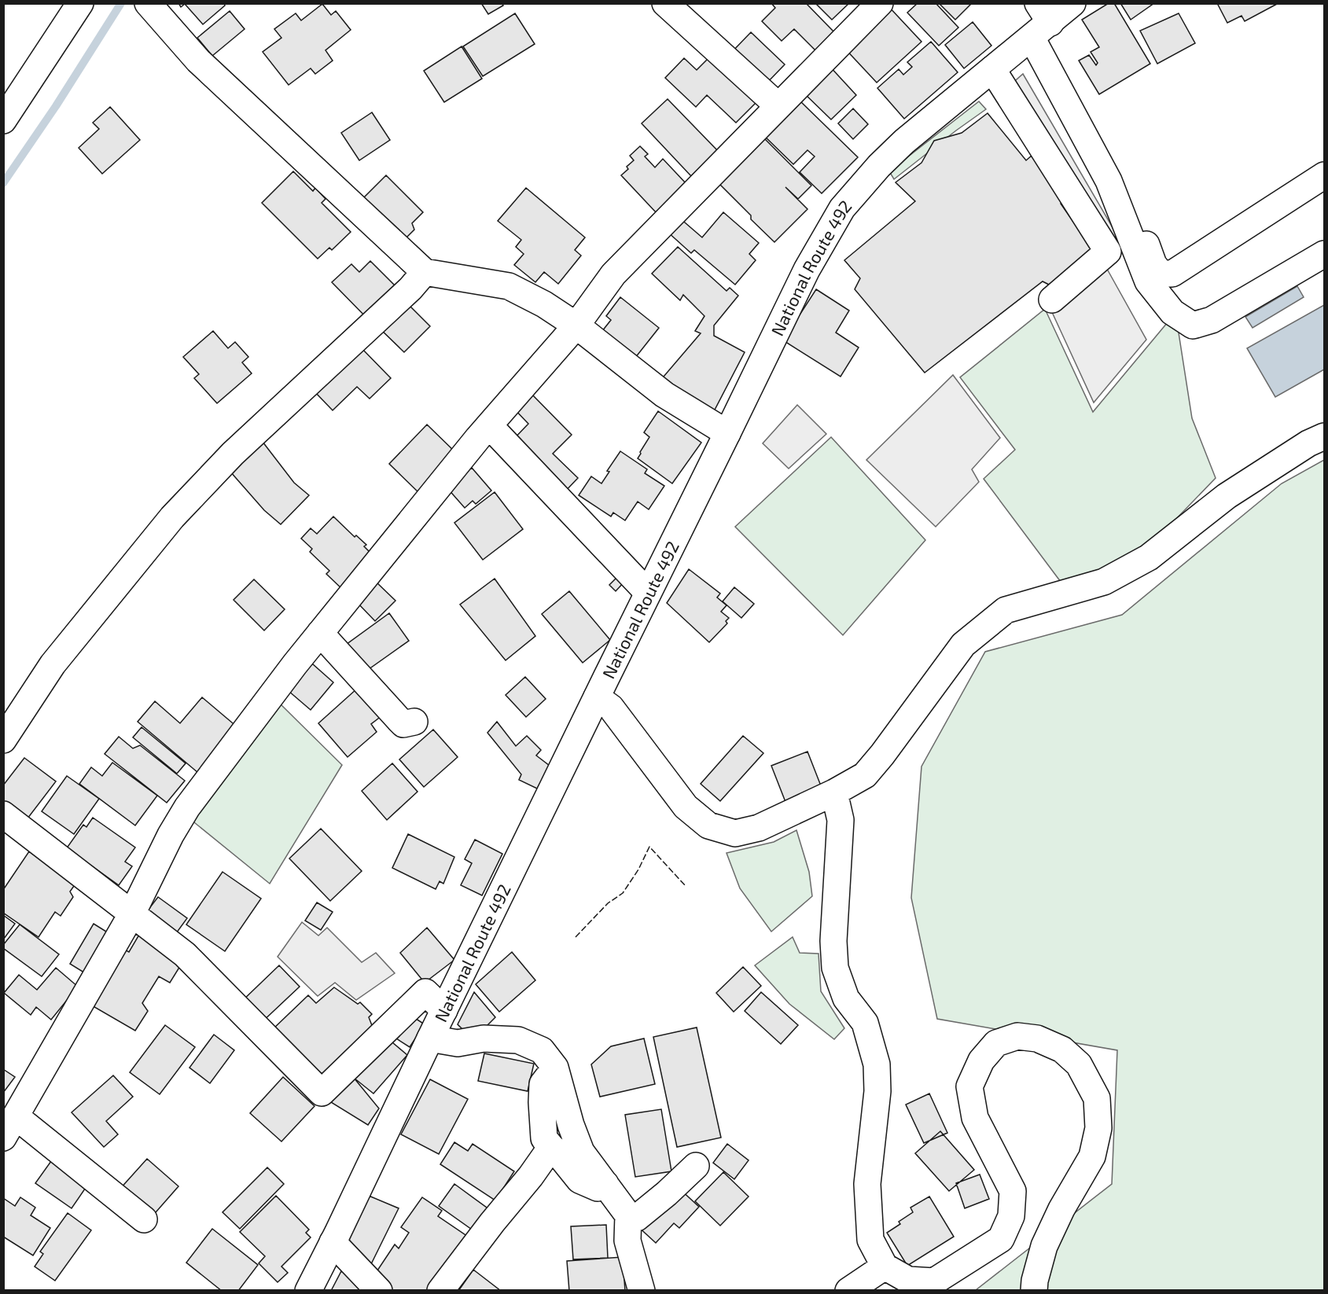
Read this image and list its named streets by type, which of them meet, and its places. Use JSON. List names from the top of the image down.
{
  "streets": {
    "main road": ["National Route 492"]
  }
}
